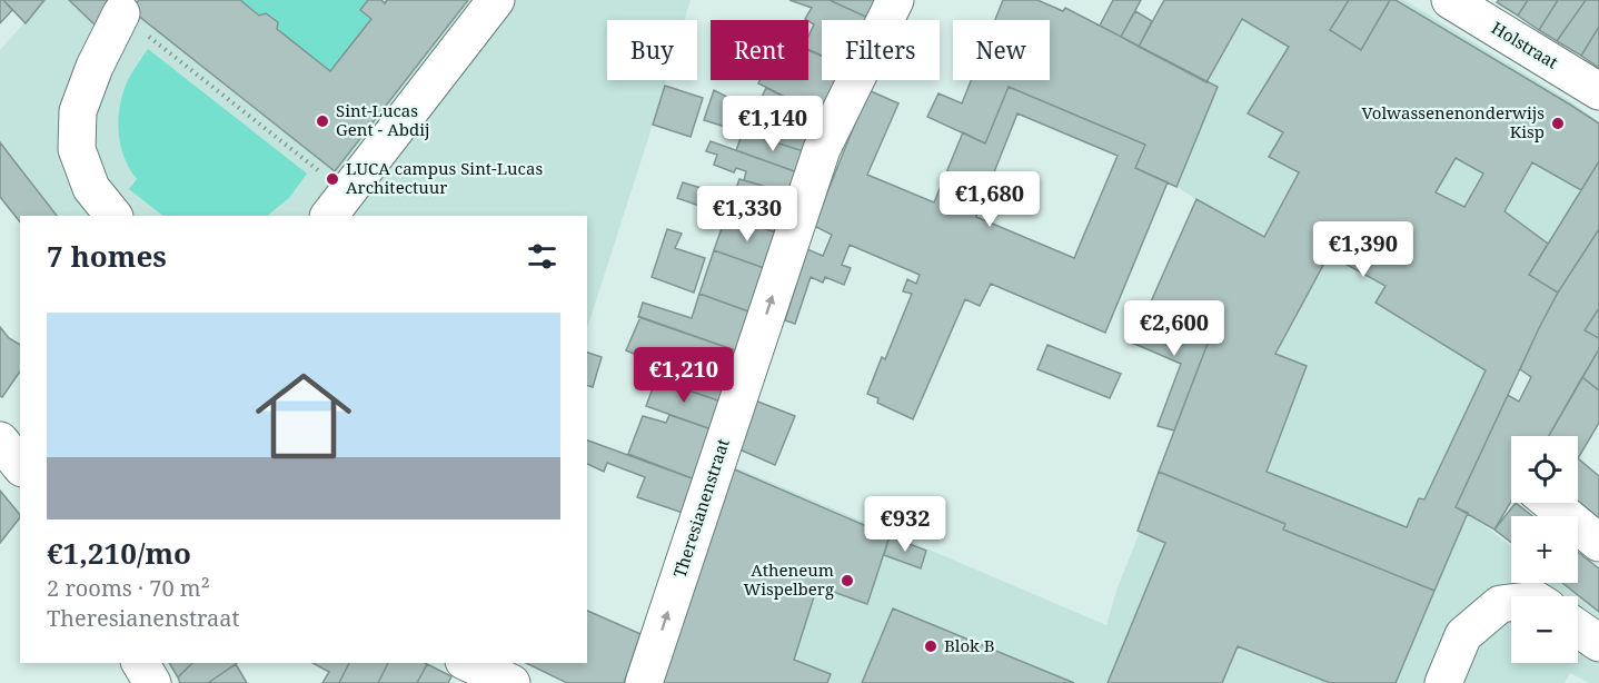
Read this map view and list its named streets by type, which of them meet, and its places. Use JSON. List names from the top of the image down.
{
  "streets": {
    "street": ["Holstraat", "Theresianenstraat"]
  },
  "one_way": ["Theresianenstraat"],
  "places": [
    "Sint-Lucas Gent - Abdij",
    "Volwassenenonderwijs Kisp",
    "LUCA campus Sint-Lucas Architectuur",
    "Atheneum Wispelberg",
    "Blok B"
  ],
  "page": {
    "chip": [
      "Buy",
      "Rent",
      "Filters",
      "New"
    ],
    "price": [
      "€1,140",
      "€1,680",
      "€1,330",
      "€1,390",
      "€2,600",
      "€1,210",
      "€932"
    ],
    "heading": "7 homes",
    "list": [
      {
        "name": "€1,210/mo",
        "note": "2 rooms · 70 m² · Theresianenstraat"
      }
    ],
    "map_buttons": ["+", "−"]
  }
}
